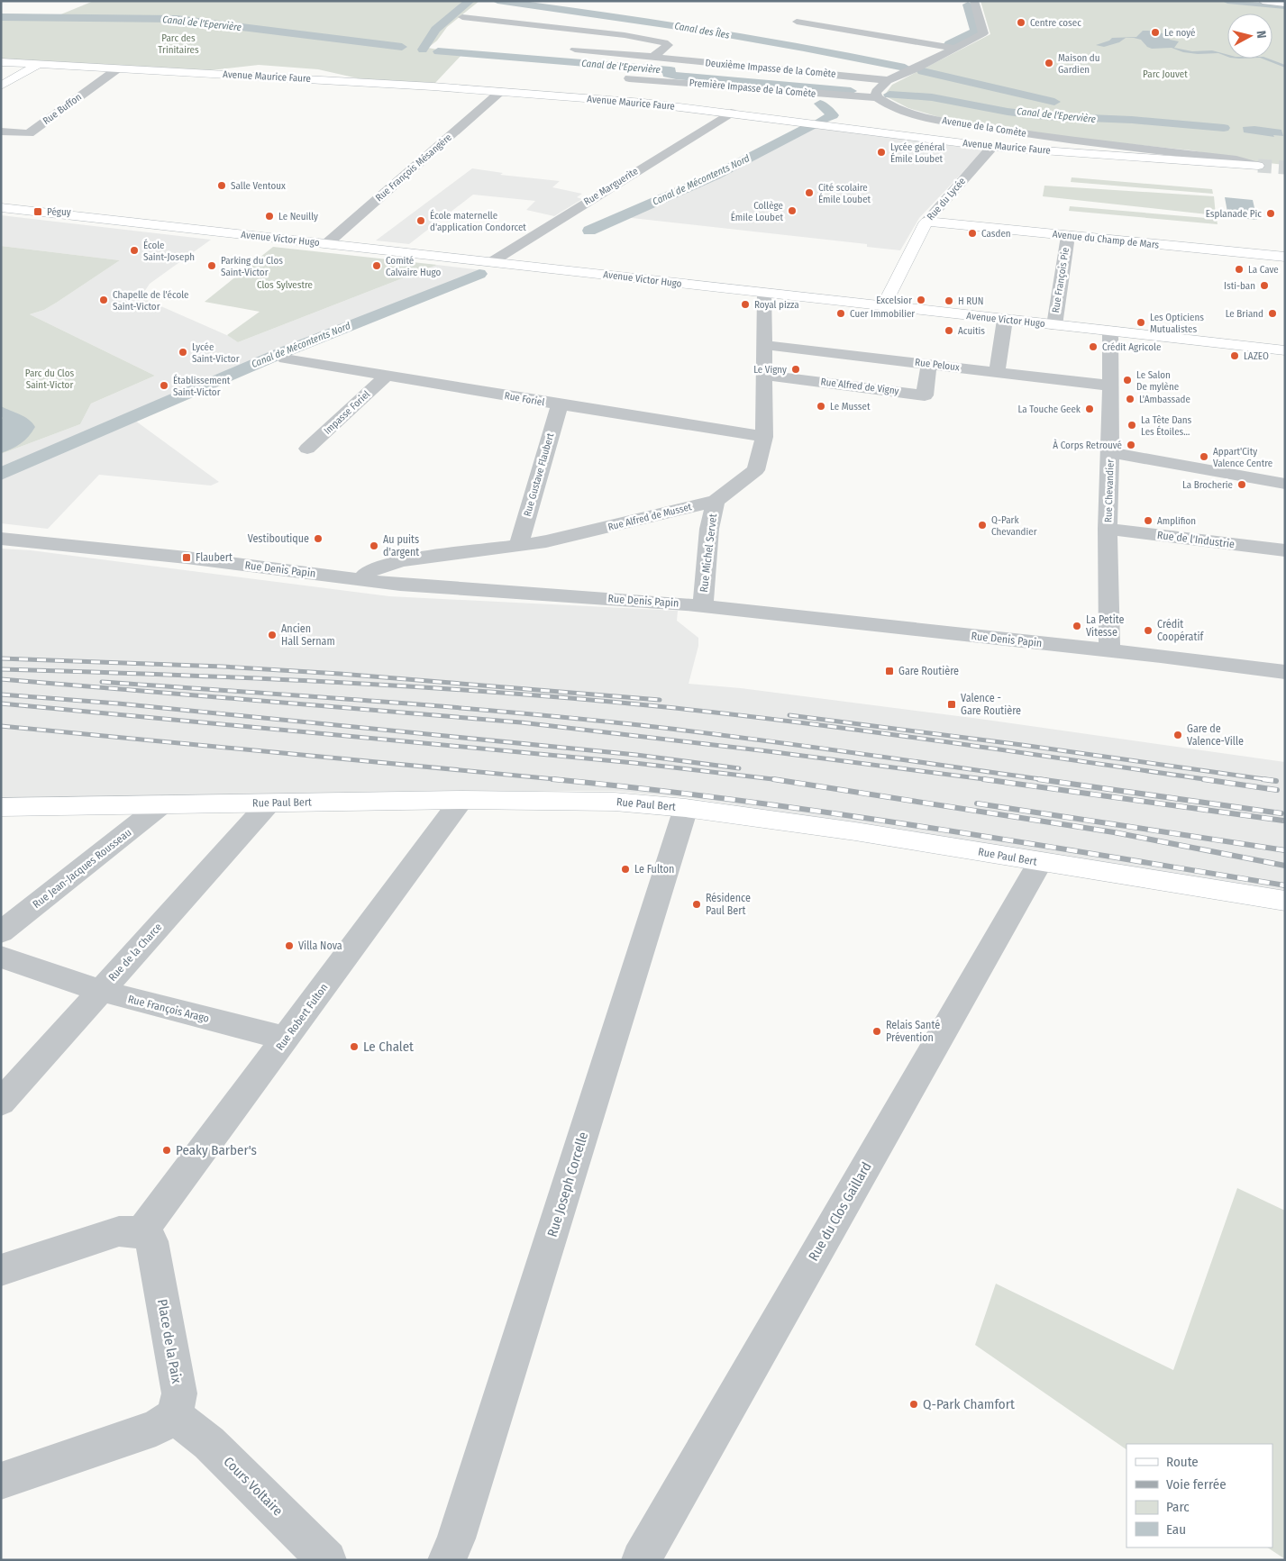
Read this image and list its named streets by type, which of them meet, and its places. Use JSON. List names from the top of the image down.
{
  "streets": {
    "street": [
      "Deuxième Impasse de la Comète",
      "Avenue Maurice Faure",
      "Première Impasse de la Comète",
      "Rue Buffon",
      "Avenue de la Comète",
      "Rue François Mésangère",
      "Rue Marguerite",
      "Rue du Lycée",
      "Avenue Victor Hugo",
      "Avenue du Champ de Mars",
      "Rue François Pie",
      "Rue Peloux",
      "Rue Alfred de Vigny",
      "Rue Foriel",
      "Impasse Foriel",
      "Rue Gustave Flaubert",
      "Rue Chevandier",
      "Rue Alfred de Musset",
      "Rue de l'Industrie",
      "Rue Michel Servet",
      "Rue Denis Papin",
      "Rue Paul Bert",
      "Rue Jean-Jacques Rousseau",
      "Rue de la Charce",
      "Rue François Arago",
      "Rue Robert Fulton",
      "Rue Joseph Corcelle",
      "Rue du Clos Gaillard",
      "Place de la Paix",
      "Cours Voltaire"
    ]
  },
  "crossings": [
    ["Avenue Maurice Faure", "Rue Buffon"],
    ["Avenue Maurice Faure", "Avenue de la Comète"],
    ["Avenue Maurice Faure", "Rue François Mésangère"],
    ["Avenue Maurice Faure", "Rue Marguerite"],
    ["Avenue Maurice Faure", "Rue du Lycée"],
    ["Première Impasse de la Comète", "Avenue de la Comète"],
    ["Rue François Mésangère", "Avenue Victor Hugo"],
    ["Rue Marguerite", "Avenue Victor Hugo"],
    ["Rue du Lycée", "Avenue Victor Hugo"],
    ["Rue du Lycée", "Avenue du Champ de Mars"],
    ["Avenue Victor Hugo", "Rue François Pie"],
    ["Avenue Victor Hugo", "Rue Chevandier"],
    ["Avenue Victor Hugo", "Rue Alfred de Musset"],
    ["Avenue du Champ de Mars", "Rue François Pie"],
    ["Rue Peloux", "Rue Alfred de Vigny"],
    ["Rue Peloux", "Rue Chevandier"],
    ["Rue Peloux", "Rue Alfred de Musset"],
    ["Rue Alfred de Vigny", "Rue Alfred de Musset"],
    ["Rue Foriel", "Impasse Foriel"],
    ["Rue Foriel", "Rue Gustave Flaubert"],
    ["Rue Foriel", "Rue Alfred de Musset"],
    ["Rue Gustave Flaubert", "Rue Alfred de Musset"],
    ["Rue Chevandier", "Rue de l'Industrie"],
    ["Rue Chevandier", "Rue Denis Papin"],
    ["Rue Alfred de Musset", "Rue Michel Servet"],
    ["Rue Alfred de Musset", "Rue Denis Papin"],
    ["Rue Michel Servet", "Rue Denis Papin"],
    ["Rue Paul Bert", "Rue Jean-Jacques Rousseau"],
    ["Rue Paul Bert", "Rue de la Charce"],
    ["Rue Paul Bert", "Rue Robert Fulton"],
    ["Rue Paul Bert", "Rue Joseph Corcelle"],
    ["Rue Paul Bert", "Rue du Clos Gaillard"],
    ["Rue de la Charce", "Rue François Arago"],
    ["Rue François Arago", "Rue Robert Fulton"],
    ["Rue Robert Fulton", "Place de la Paix"],
    ["Place de la Paix", "Cours Voltaire"]
  ],
  "water": ["Canal de l'Epervière", "Canal des Îles", "Canal de Mécontents Nord"],
  "parks": [
    "Parc des Trinitaires",
    "Parc Jouvet",
    "Clos Sylvestre",
    "Parc du Clos Saint-Victor"
  ],
  "places": {
    "other": [
      "Centre cosec",
      "Le noyé",
      "Maison du Gardien",
      "Lycée général Émile Loubet",
      "Salle Ventoux",
      "Cité scolaire Émile Loubet",
      "Collège Émile Loubet",
      "Esplanade Pic",
      "Le Neuilly",
      "École maternelle d'application Condorcet",
      "Casden",
      "École Saint-Joseph",
      "Parking du Clos Saint-Victor",
      "Comité Calvaire Hugo",
      "La Cave",
      "Isti-ban",
      "Chapelle de l'école Saint-Victor",
      "Excelsior",
      "H RUN",
      "Royal pizza",
      "Cuer Immobilier",
      "Le Briand",
      "Les Opticiens Mutualistes",
      "Acuitis",
      "Crédit Agricole",
      "Lycée Saint-Victor",
      "LAZEO",
      "Le Vigny",
      "Le Salon De mylène",
      "Établissement Saint-Victor",
      "L'Ambassade",
      "Le Musset",
      "La Touche Geek",
      "La Tête Dans Les Étoiles…",
      "À Corps Retrouvé",
      "Appart'City Valence Centre",
      "La Brocherie",
      "Amplifion",
      "Q-Park Chevandier",
      "Vestiboutique",
      "Au puits d'argent",
      "La Petite Vitesse",
      "Crédit Coopératif",
      "Ancien Hall Sernam",
      "Gare de Valence-Ville",
      "Le Fulton",
      "Résidence Paul Bert",
      "Villa Nova",
      "Relais Santé Prévention",
      "Le Chalet",
      "Peaky Barber's",
      "Q-Park Chamfort"
    ],
    "transit": [
      "Péguy",
      "Flaubert",
      "Gare Routière",
      "Valence - Gare Routière"
    ]
  },
  "legend": [
    "Route",
    "Voie ferrée",
    "Parc",
    "Eau"
  ],
  "north": "right"
}
